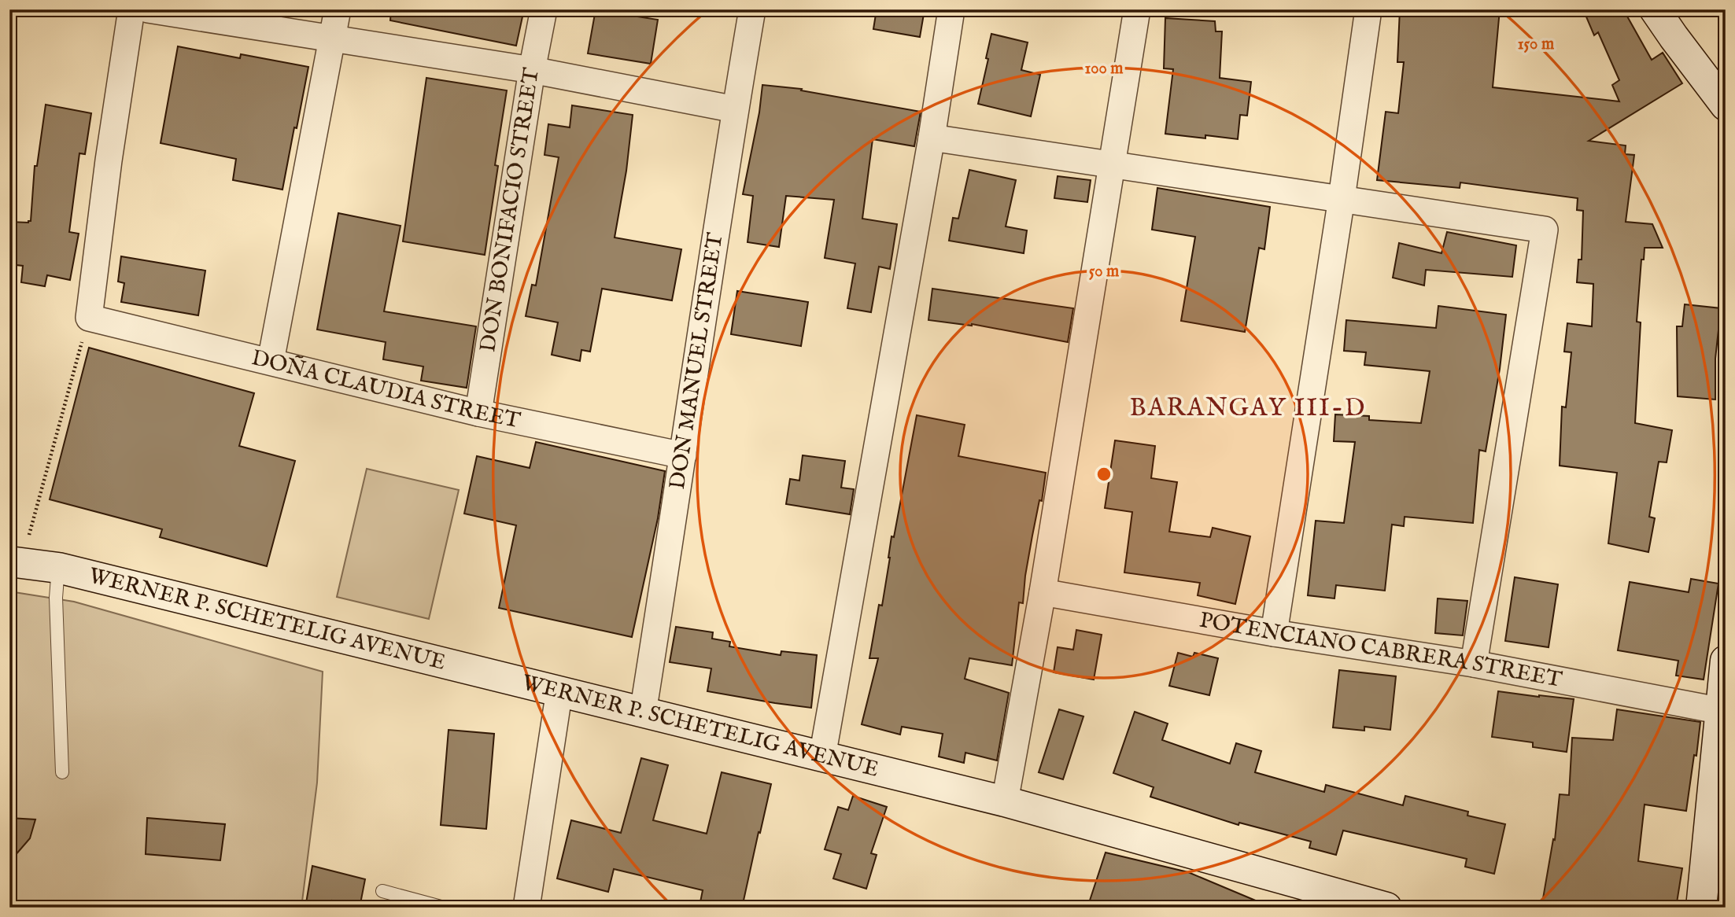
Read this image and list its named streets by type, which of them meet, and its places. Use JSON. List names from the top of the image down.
{
  "streets": {
    "main road": ["WERNER P. SCHETELIG AVENUE"],
    "street": [
      "DON BONIFACIO STREET",
      "DON MANUEL STREET",
      "DOÑA CLAUDIA STREET",
      "POTENCIANO CABRERA STREET"
    ]
  },
  "crossings": [
    ["DON BONIFACIO STREET", "DOÑA CLAUDIA STREET"],
    ["DON MANUEL STREET", "DOÑA CLAUDIA STREET"],
    ["DON MANUEL STREET", "WERNER P. SCHETELIG AVENUE"]
  ],
  "districts": ["BARANGAY III-D"],
  "rings": ["150 m", "100 m", "50 m"]
}
